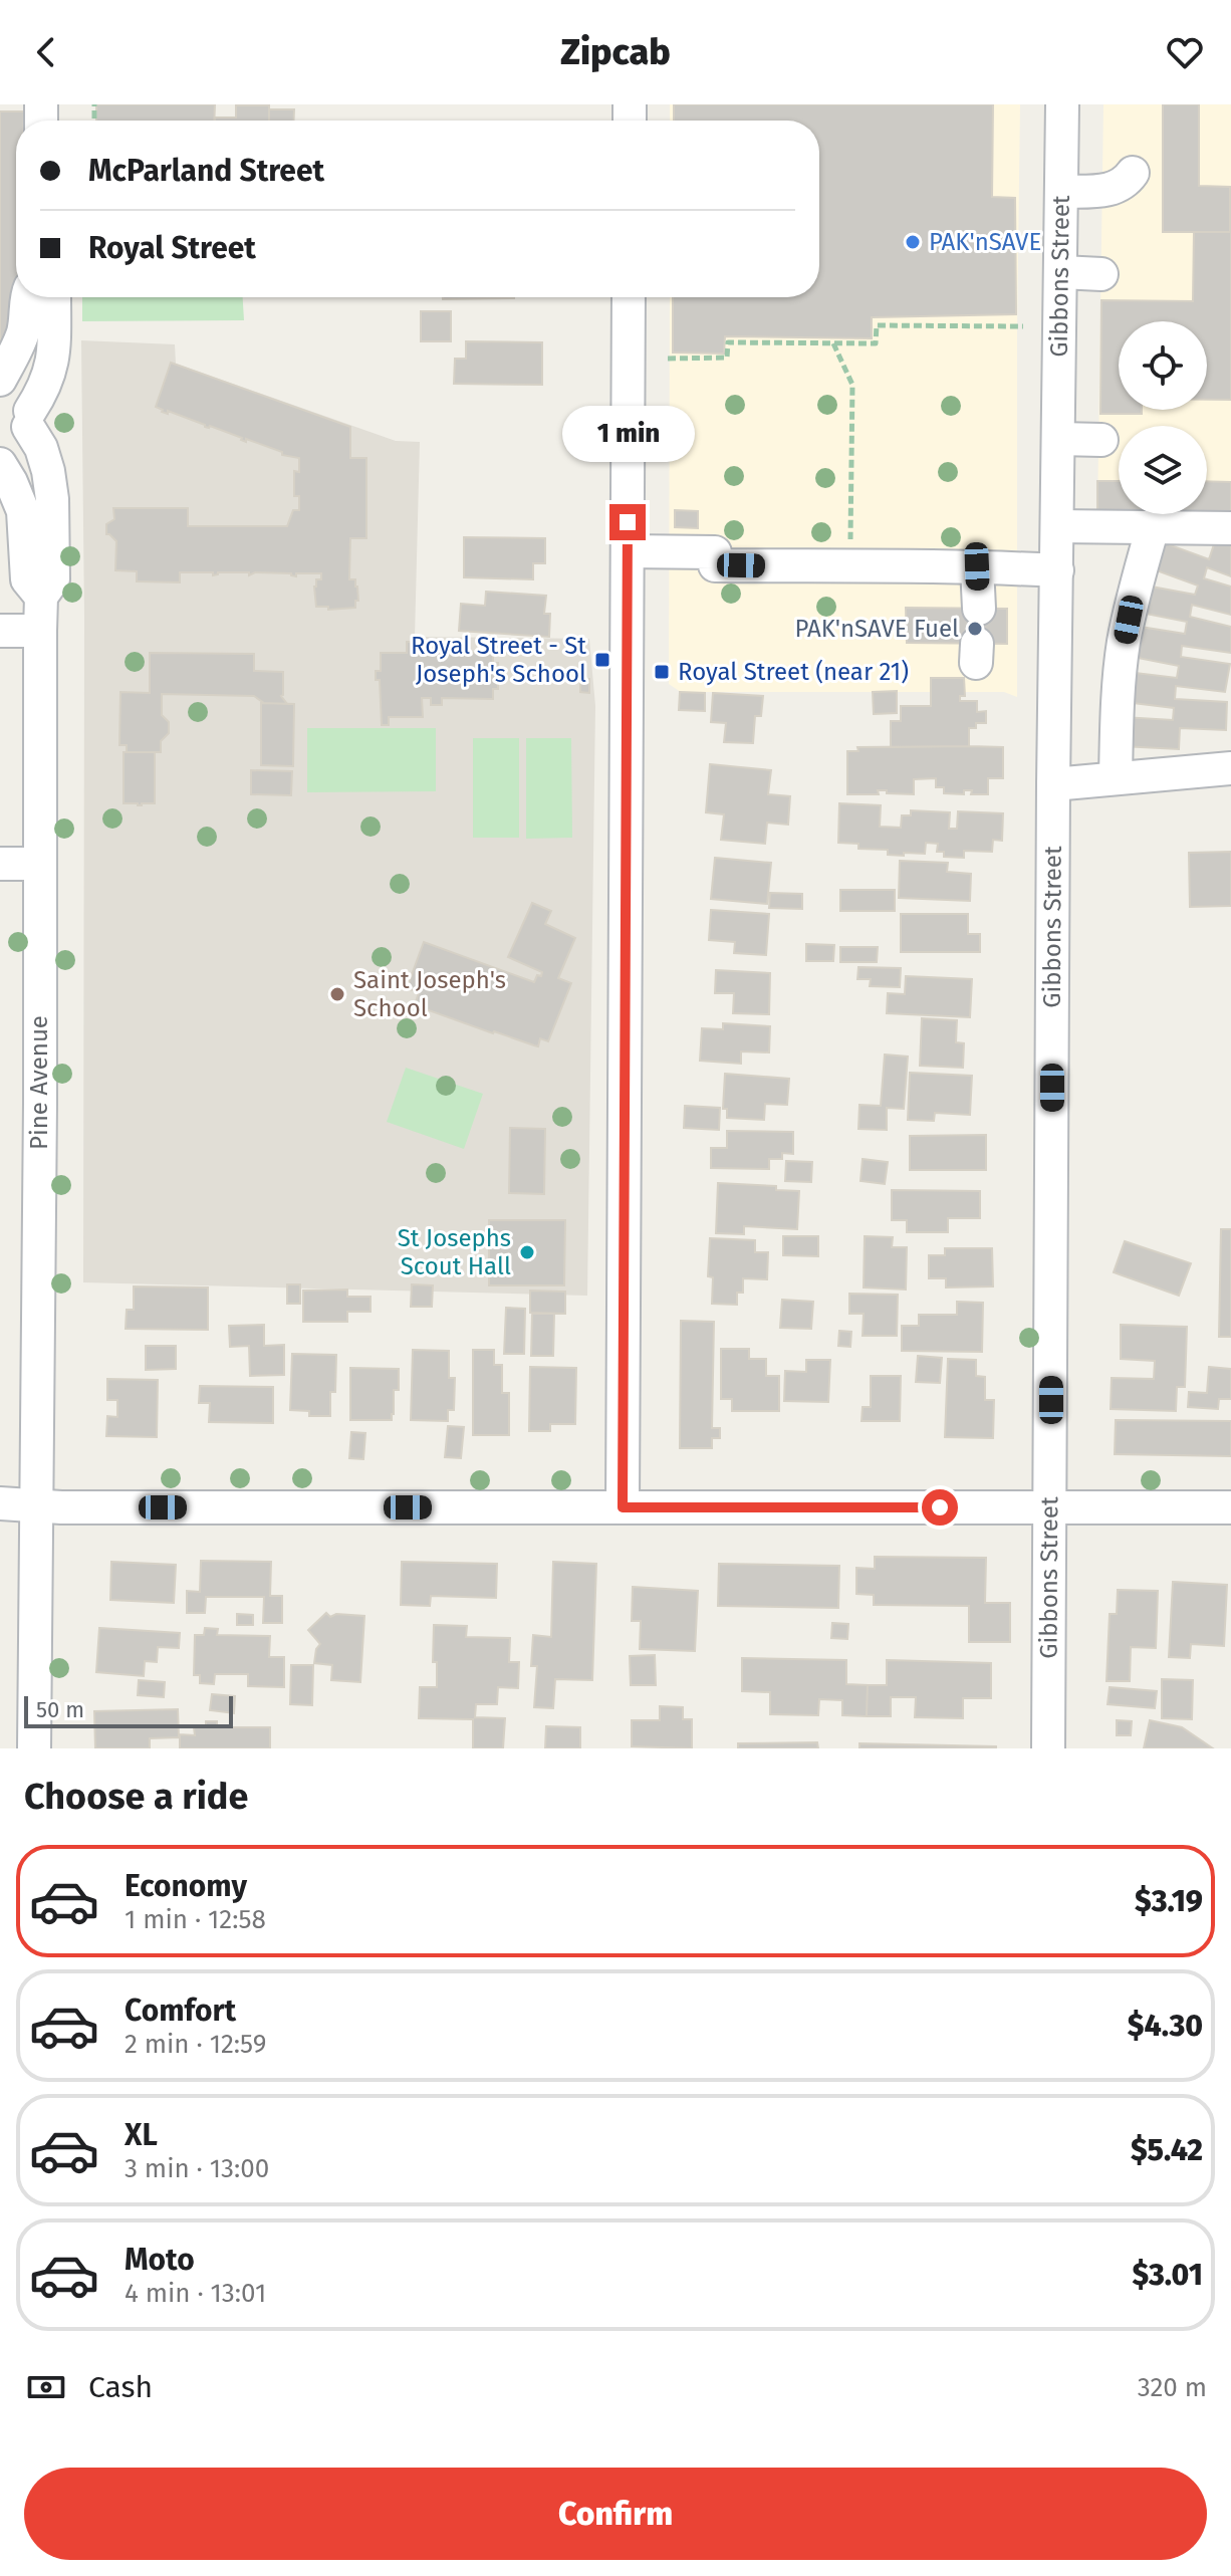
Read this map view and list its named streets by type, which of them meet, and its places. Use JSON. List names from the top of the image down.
{
  "streets": {
    "street": ["Gibbons Street", "Pine Avenue"]
  },
  "places": {
    "other": [
      "PAK'nSAVE",
      "PAK'nSAVE Fuel",
      "Saint Joseph's School",
      "St Josephs Scout Hall"
    ],
    "transit": ["Royal Street - St Joseph's School", "Royal Street (near 21)"]
  },
  "scale_bar": "50 m",
  "page": {
    "header": "Zipcab",
    "banner": ["McParland Street", "Royal Street"],
    "bubble": "1 min",
    "scale": "50 m",
    "heading": "Choose a ride",
    "list": [
      {
        "name": "Economy",
        "note": "1 min · 12:58",
        "value": "$3.19"
      },
      {
        "name": "Comfort",
        "note": "2 min · 12:59",
        "value": "$4.30"
      },
      {
        "name": "XL",
        "note": "3 min · 13:00",
        "value": "$5.42"
      },
      {
        "name": "Moto",
        "note": "4 min · 13:01",
        "value": "$3.01"
      }
    ],
    "pay": ["Cash", "320 m"],
    "buttons": "Confirm"
  }
}
